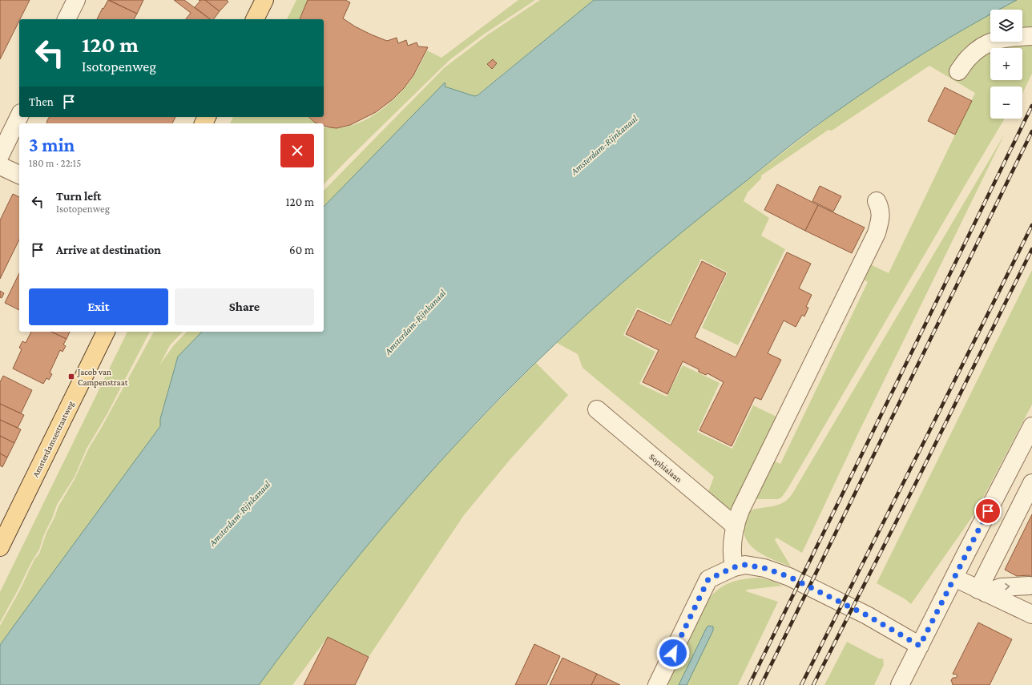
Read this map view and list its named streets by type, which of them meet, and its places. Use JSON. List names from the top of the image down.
{
  "streets": {
    "main road": ["Amsterdamsestraatweg"],
    "street": ["Sophialaan"]
  },
  "water": ["Amsterdam-Rijnkanaal"],
  "places": {
    "transit": ["Jacob van Campenstraat"]
  },
  "page": {
    "map_buttons": ["+", "−"],
    "turn": ["120 m", "Isotopenweg"],
    "then": "Then",
    "heading": ["3 min", "180 m · 22:15"],
    "list": [
      {
        "name": "Turn left",
        "note": "Isotopenweg",
        "value": "120 m"
      },
      {
        "name": "Arrive at destination",
        "value": "60 m"
      }
    ],
    "buttons": ["Exit", "Share"]
  }
}
